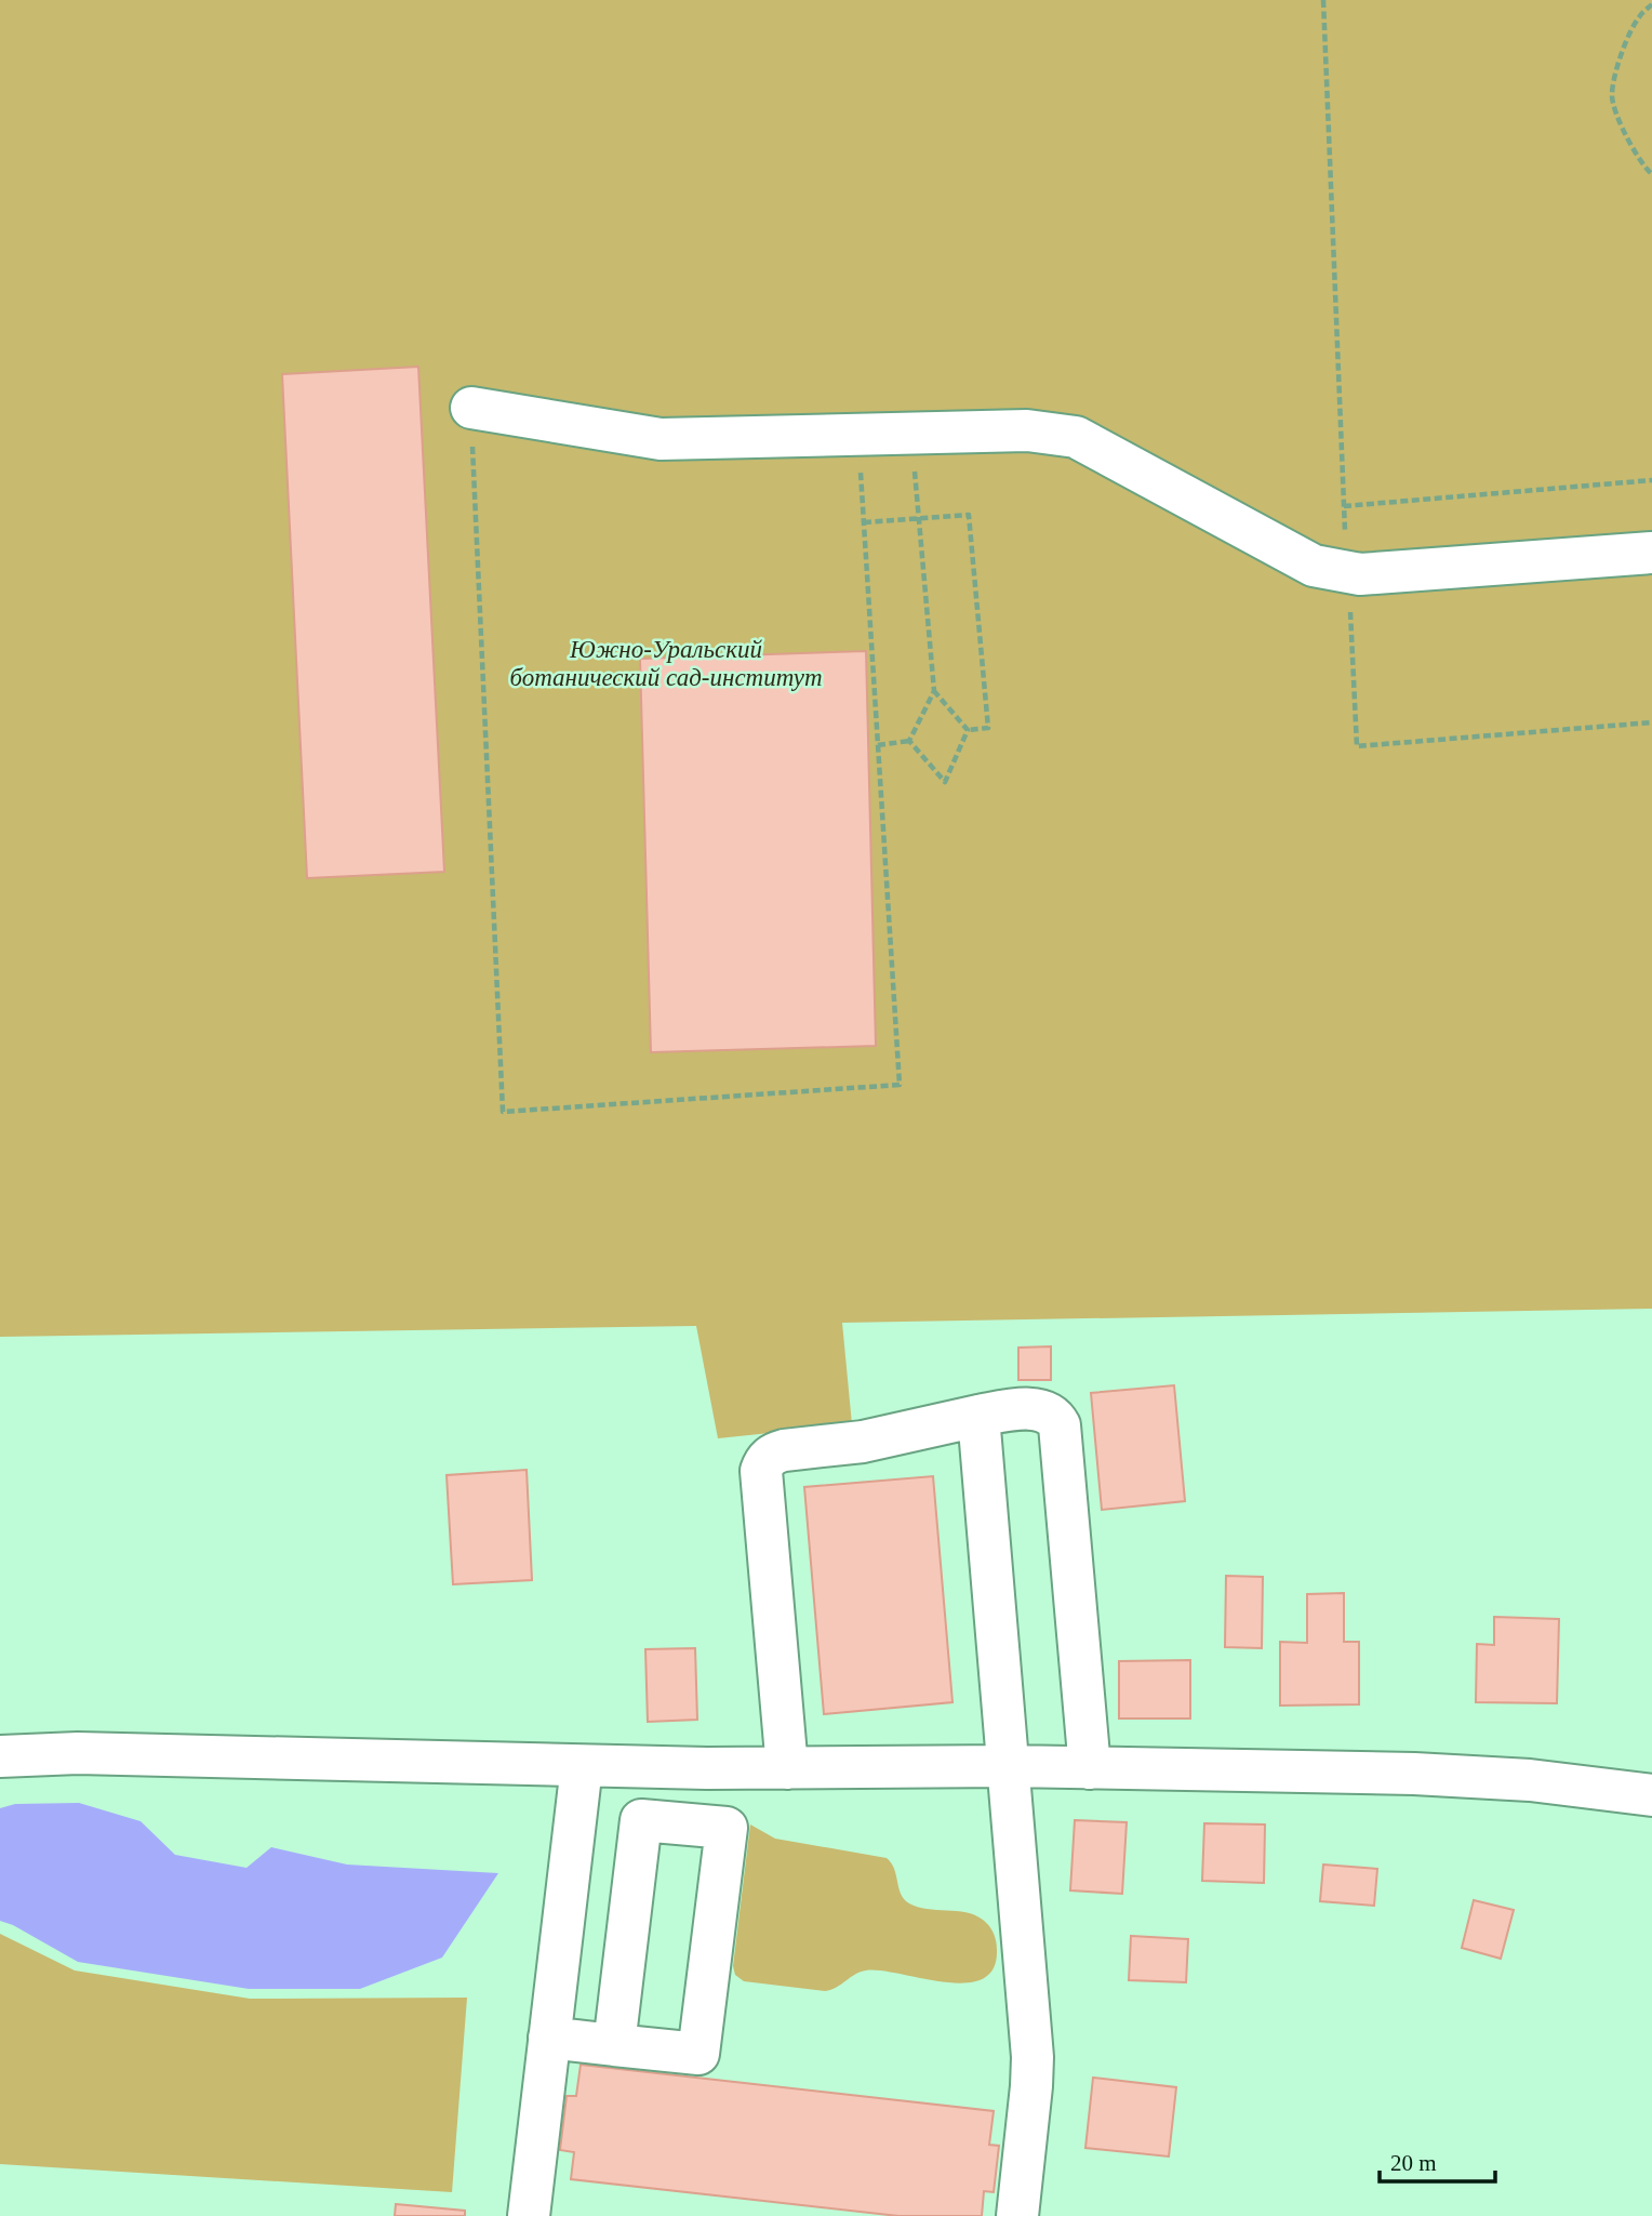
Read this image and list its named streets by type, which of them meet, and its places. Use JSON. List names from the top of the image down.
{
  "parks": ["Южно-Уральский ботанический сад-институт"],
  "scale_bar": "20 m"
}
